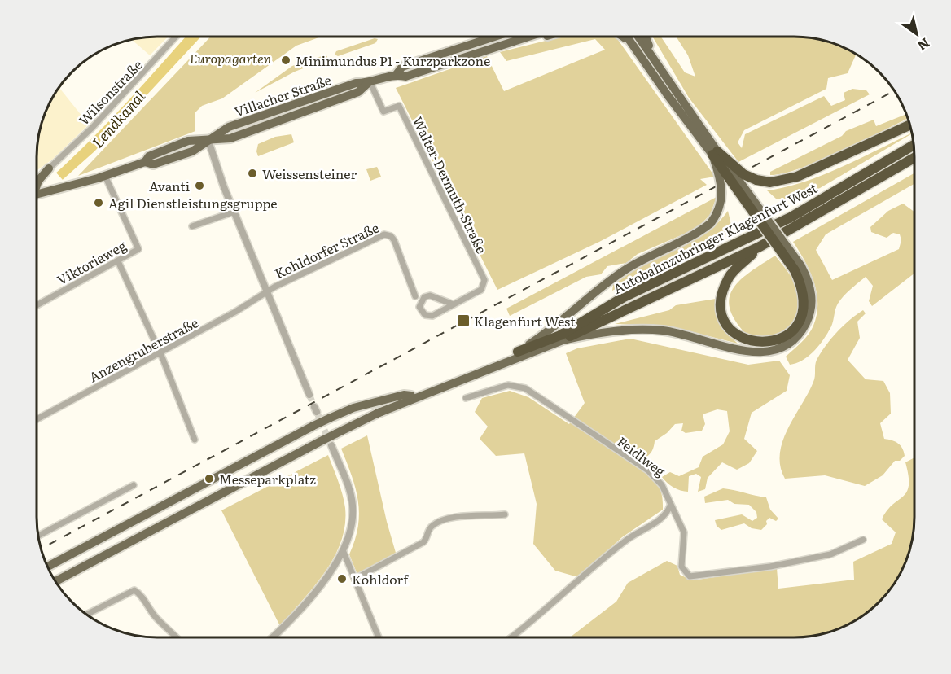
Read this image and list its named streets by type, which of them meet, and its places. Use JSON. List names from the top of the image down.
{
  "streets": {
    "highway": ["Autobahnzubringer Klagenfurt West"],
    "main road": ["Villacher Straße"],
    "street": [
      "Wilsonstraße",
      "Walter-Dermuth-Straße",
      "Kohldorfer Straße",
      "Viktoriaweg",
      "Anzengruberstraße",
      "Feidlweg"
    ]
  },
  "crossings": [
    ["Villacher Straße", "Walter-Dermuth-Straße"],
    ["Villacher Straße", "Kohldorfer Straße"],
    ["Villacher Straße", "Viktoriaweg"],
    ["Kohldorfer Straße", "Anzengruberstraße"]
  ],
  "water": ["Lendkanal"],
  "parks": ["Europagarten"],
  "places": {
    "other": [
      "Minimundus P1 - Kurzparkzone",
      "Weissensteiner",
      "Avanti",
      "Agil Dienstleistungsgruppe",
      "Messeparkplatz",
      "Kohldorf"
    ],
    "transit": ["Klagenfurt West"]
  },
  "north": "bottom right"
}
